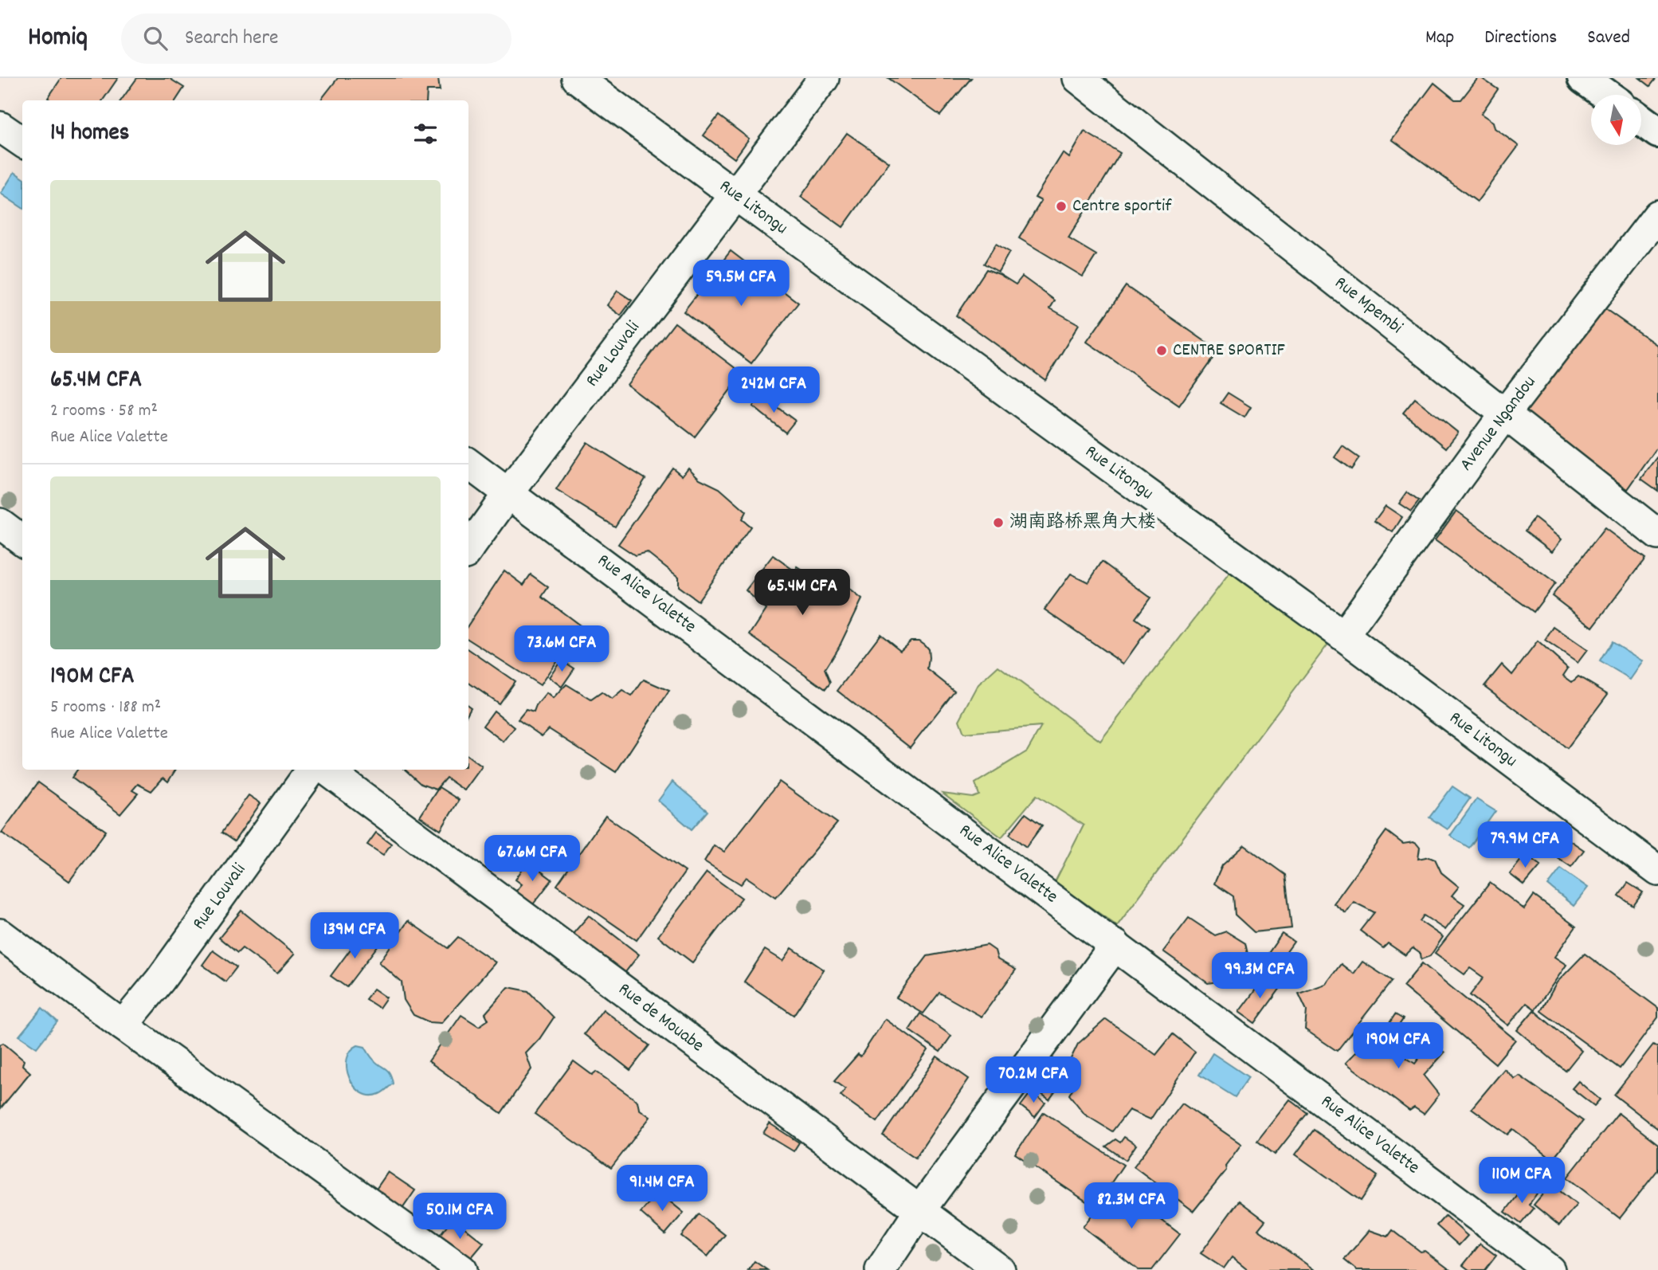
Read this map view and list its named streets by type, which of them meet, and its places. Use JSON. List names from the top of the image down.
{
  "streets": {
    "street": [
      "Rue Litongu",
      "Rue Mpembi",
      "Rue Louvali",
      "Avenue Ngandou",
      "Rue Alice Valette",
      "Rue de Mouabe"
    ]
  },
  "crossings": [
    ["Rue Litongu", "Rue Louvali"],
    ["Rue Litongu", "Avenue Ngandou"],
    ["Rue Mpembi", "Avenue Ngandou"],
    ["Rue Louvali", "Rue Alice Valette"]
  ],
  "places": ["Centre sportif", "CENTRE SPORTIF", "湖南路桥黑角大楼"],
  "north": "bottom",
  "page": {
    "header": "Homiq",
    "search": "Search here",
    "nav": ["Map", "Directions", "Saved"],
    "heading": "14 homes",
    "list": [
      {
        "name": "65.4M CFA",
        "note": "2 rooms · 58 m² · Rue Alice Valette"
      },
      {
        "name": "190M CFA",
        "note": "5 rooms · 188 m² · Rue Alice Valette"
      }
    ],
    "price": [
      "59.5M CFA",
      "242M CFA",
      "65.4M CFA",
      "73.6M CFA",
      "79.9M CFA",
      "67.6M CFA",
      "139M CFA",
      "99.3M CFA",
      "190M CFA",
      "70.2M CFA",
      "110M CFA",
      "91.4M CFA",
      "82.3M CFA",
      "50.1M CFA"
    ]
  }
}
